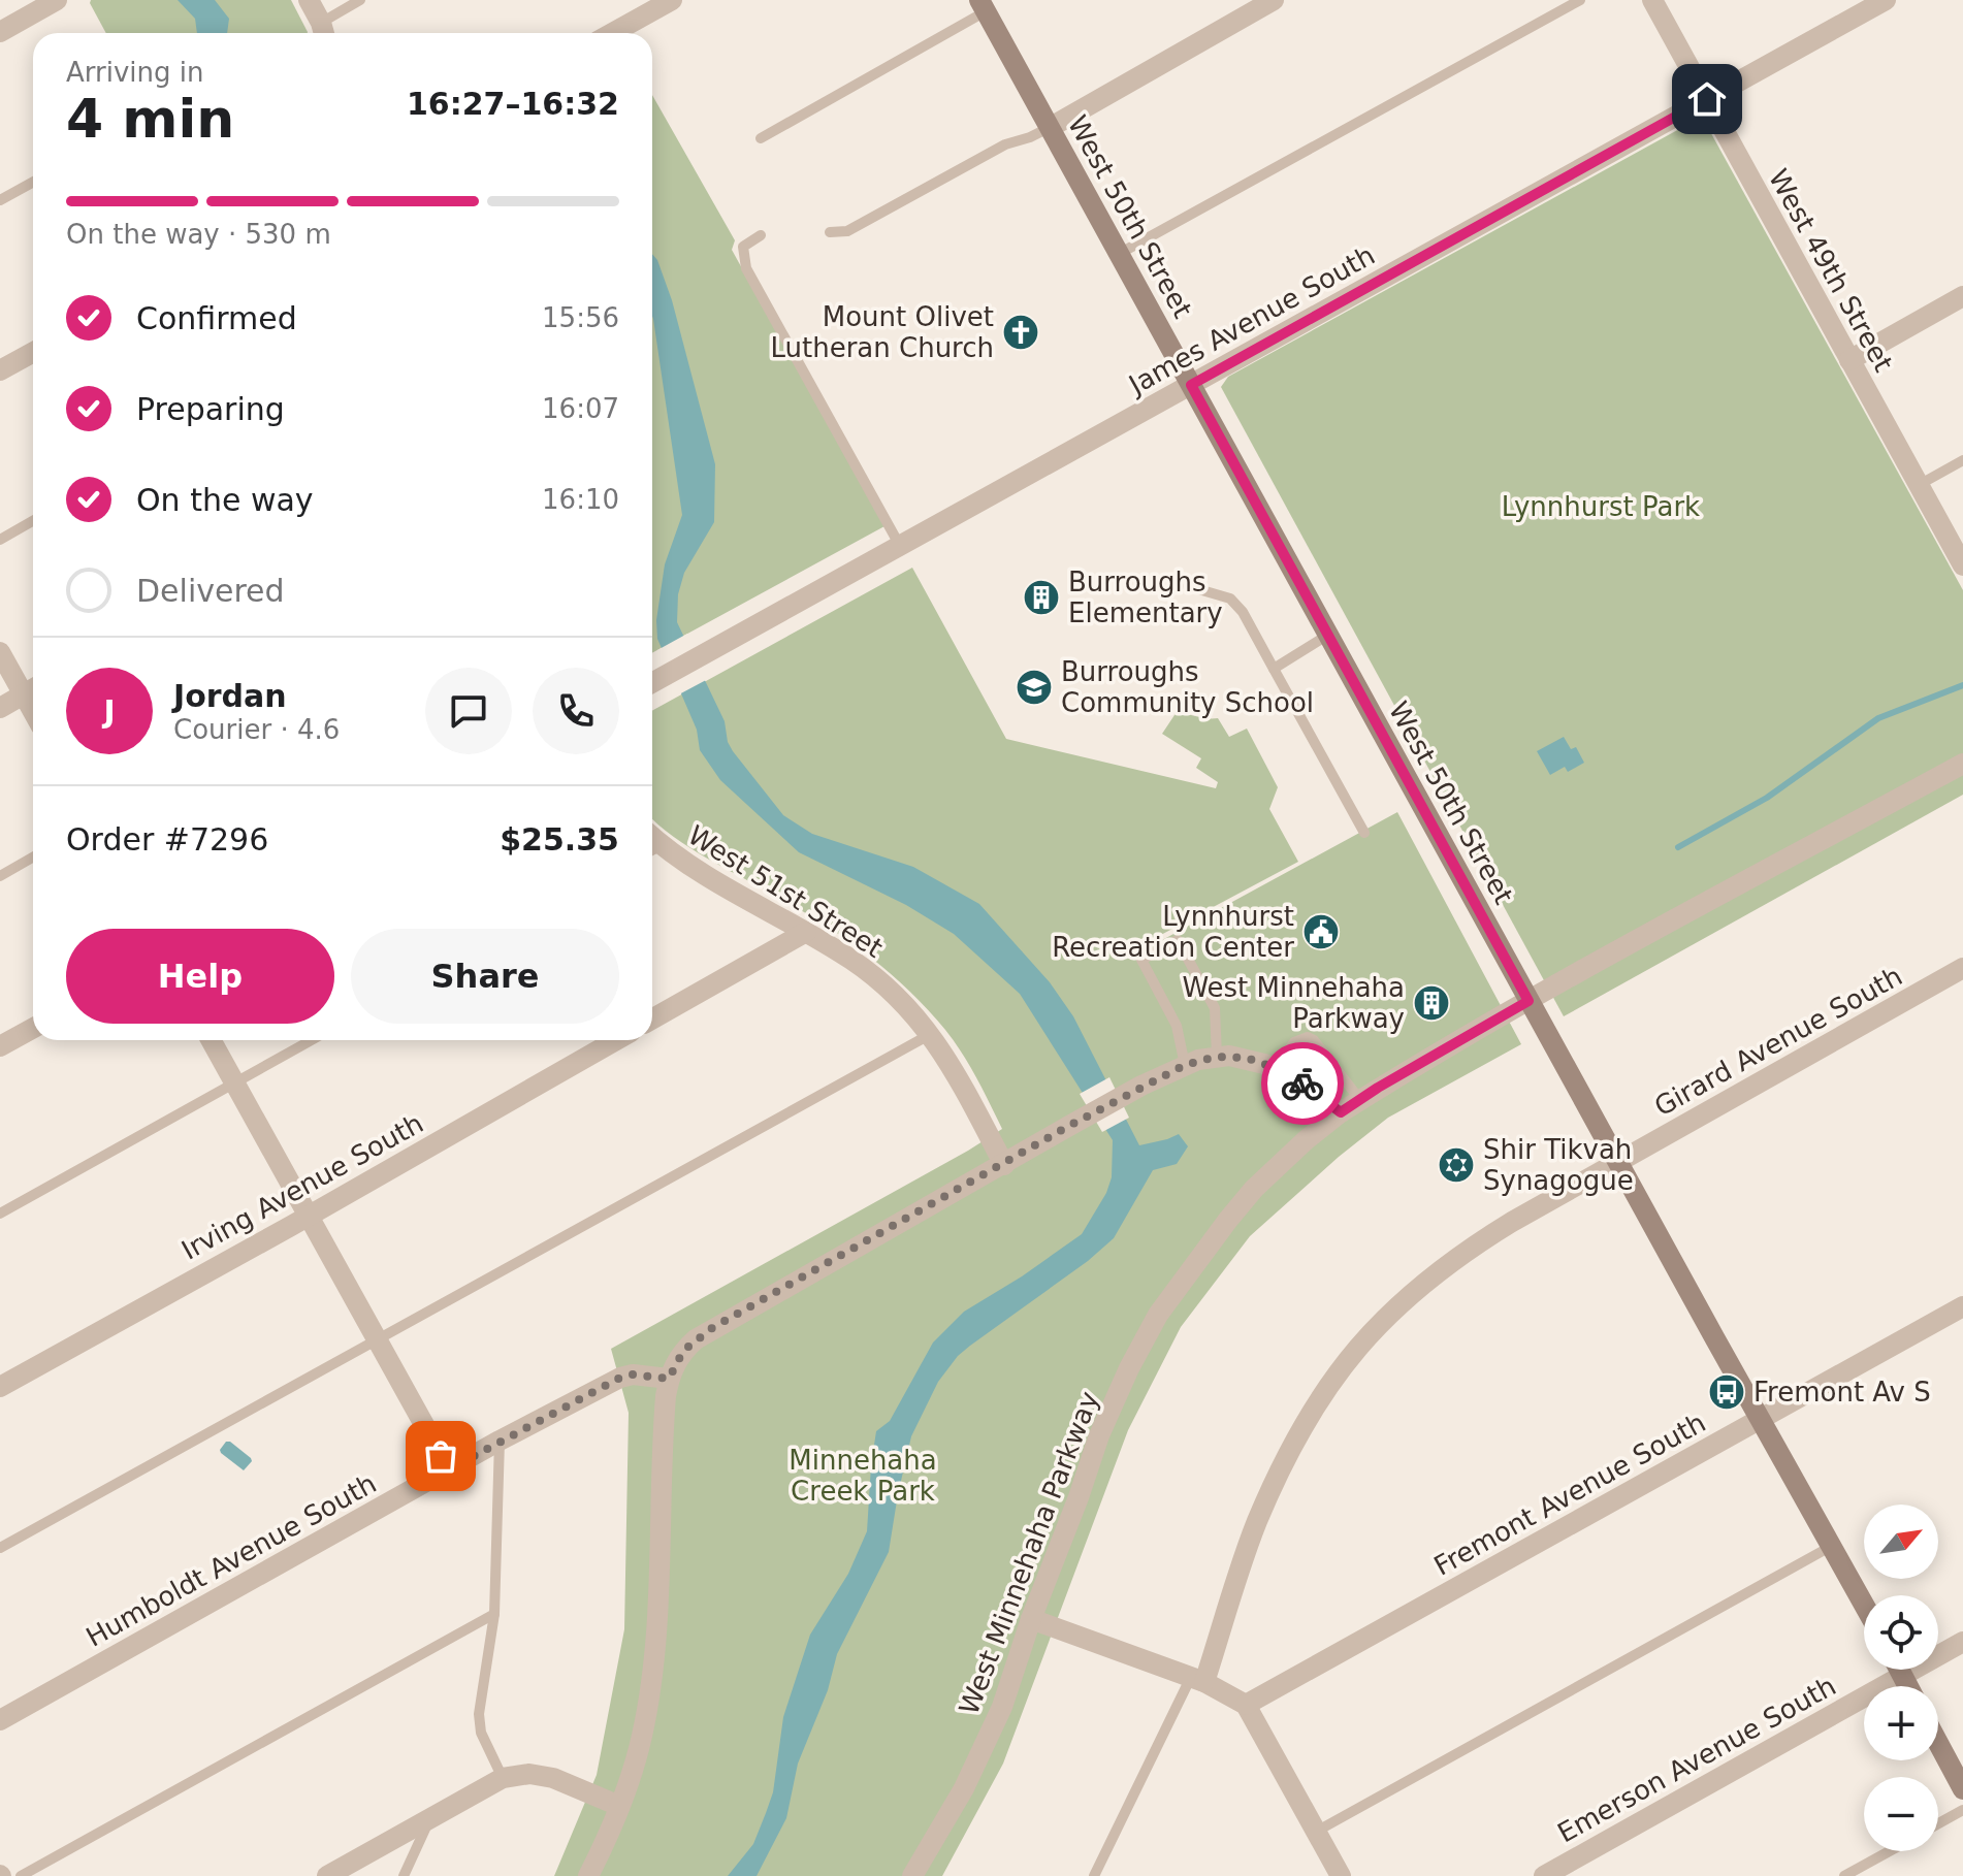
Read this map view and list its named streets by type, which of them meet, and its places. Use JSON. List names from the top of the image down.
{
  "streets": {
    "main road": ["West 50th Street"],
    "street": [
      "West 49th Street",
      "James Avenue South",
      "West 51st Street",
      "Girard Avenue South",
      "Irving Avenue South",
      "Fremont Avenue South",
      "West Minnehaha Parkway",
      "Humboldt Avenue South",
      "Emerson Avenue South"
    ]
  },
  "crossings": [
    ["West 50th Street", "James Avenue South"],
    ["West 50th Street", "Girard Avenue South"],
    ["West 50th Street", "Fremont Avenue South"],
    ["West 50th Street", "West Minnehaha Parkway"],
    ["West 49th Street", "James Avenue South"]
  ],
  "parks": ["Lynnhurst Park", "Minnehaha Creek Park"],
  "places": {
    "church": ["Mount Olivet Lutheran Church"],
    "building": ["Burroughs Elementary", "West Minnehaha Parkway"],
    "school or university": ["Burroughs Community School"],
    "public building": ["Lynnhurst Recreation Center"],
    "synagogue": ["Shir Tikvah Synagogue"],
    "bus stop": ["Fremont Av S"]
  },
  "north": "top right",
  "page": {
    "heading": ["4 min", "Arriving in", "16:27–16:32"],
    "panel": [
      "Jordan",
      "Courier · 4.6",
      "Order #7296",
      "$25.35"
    ],
    "bar": "On the way · 530 m",
    "list": [
      ["Confirmed", "15:56"],
      ["Preparing", "16:07"],
      ["On the way", "16:10"],
      "Delivered"
    ],
    "round": "J",
    "buttons": ["Help", "Share"],
    "map_buttons": ["+", "−"]
  }
}
